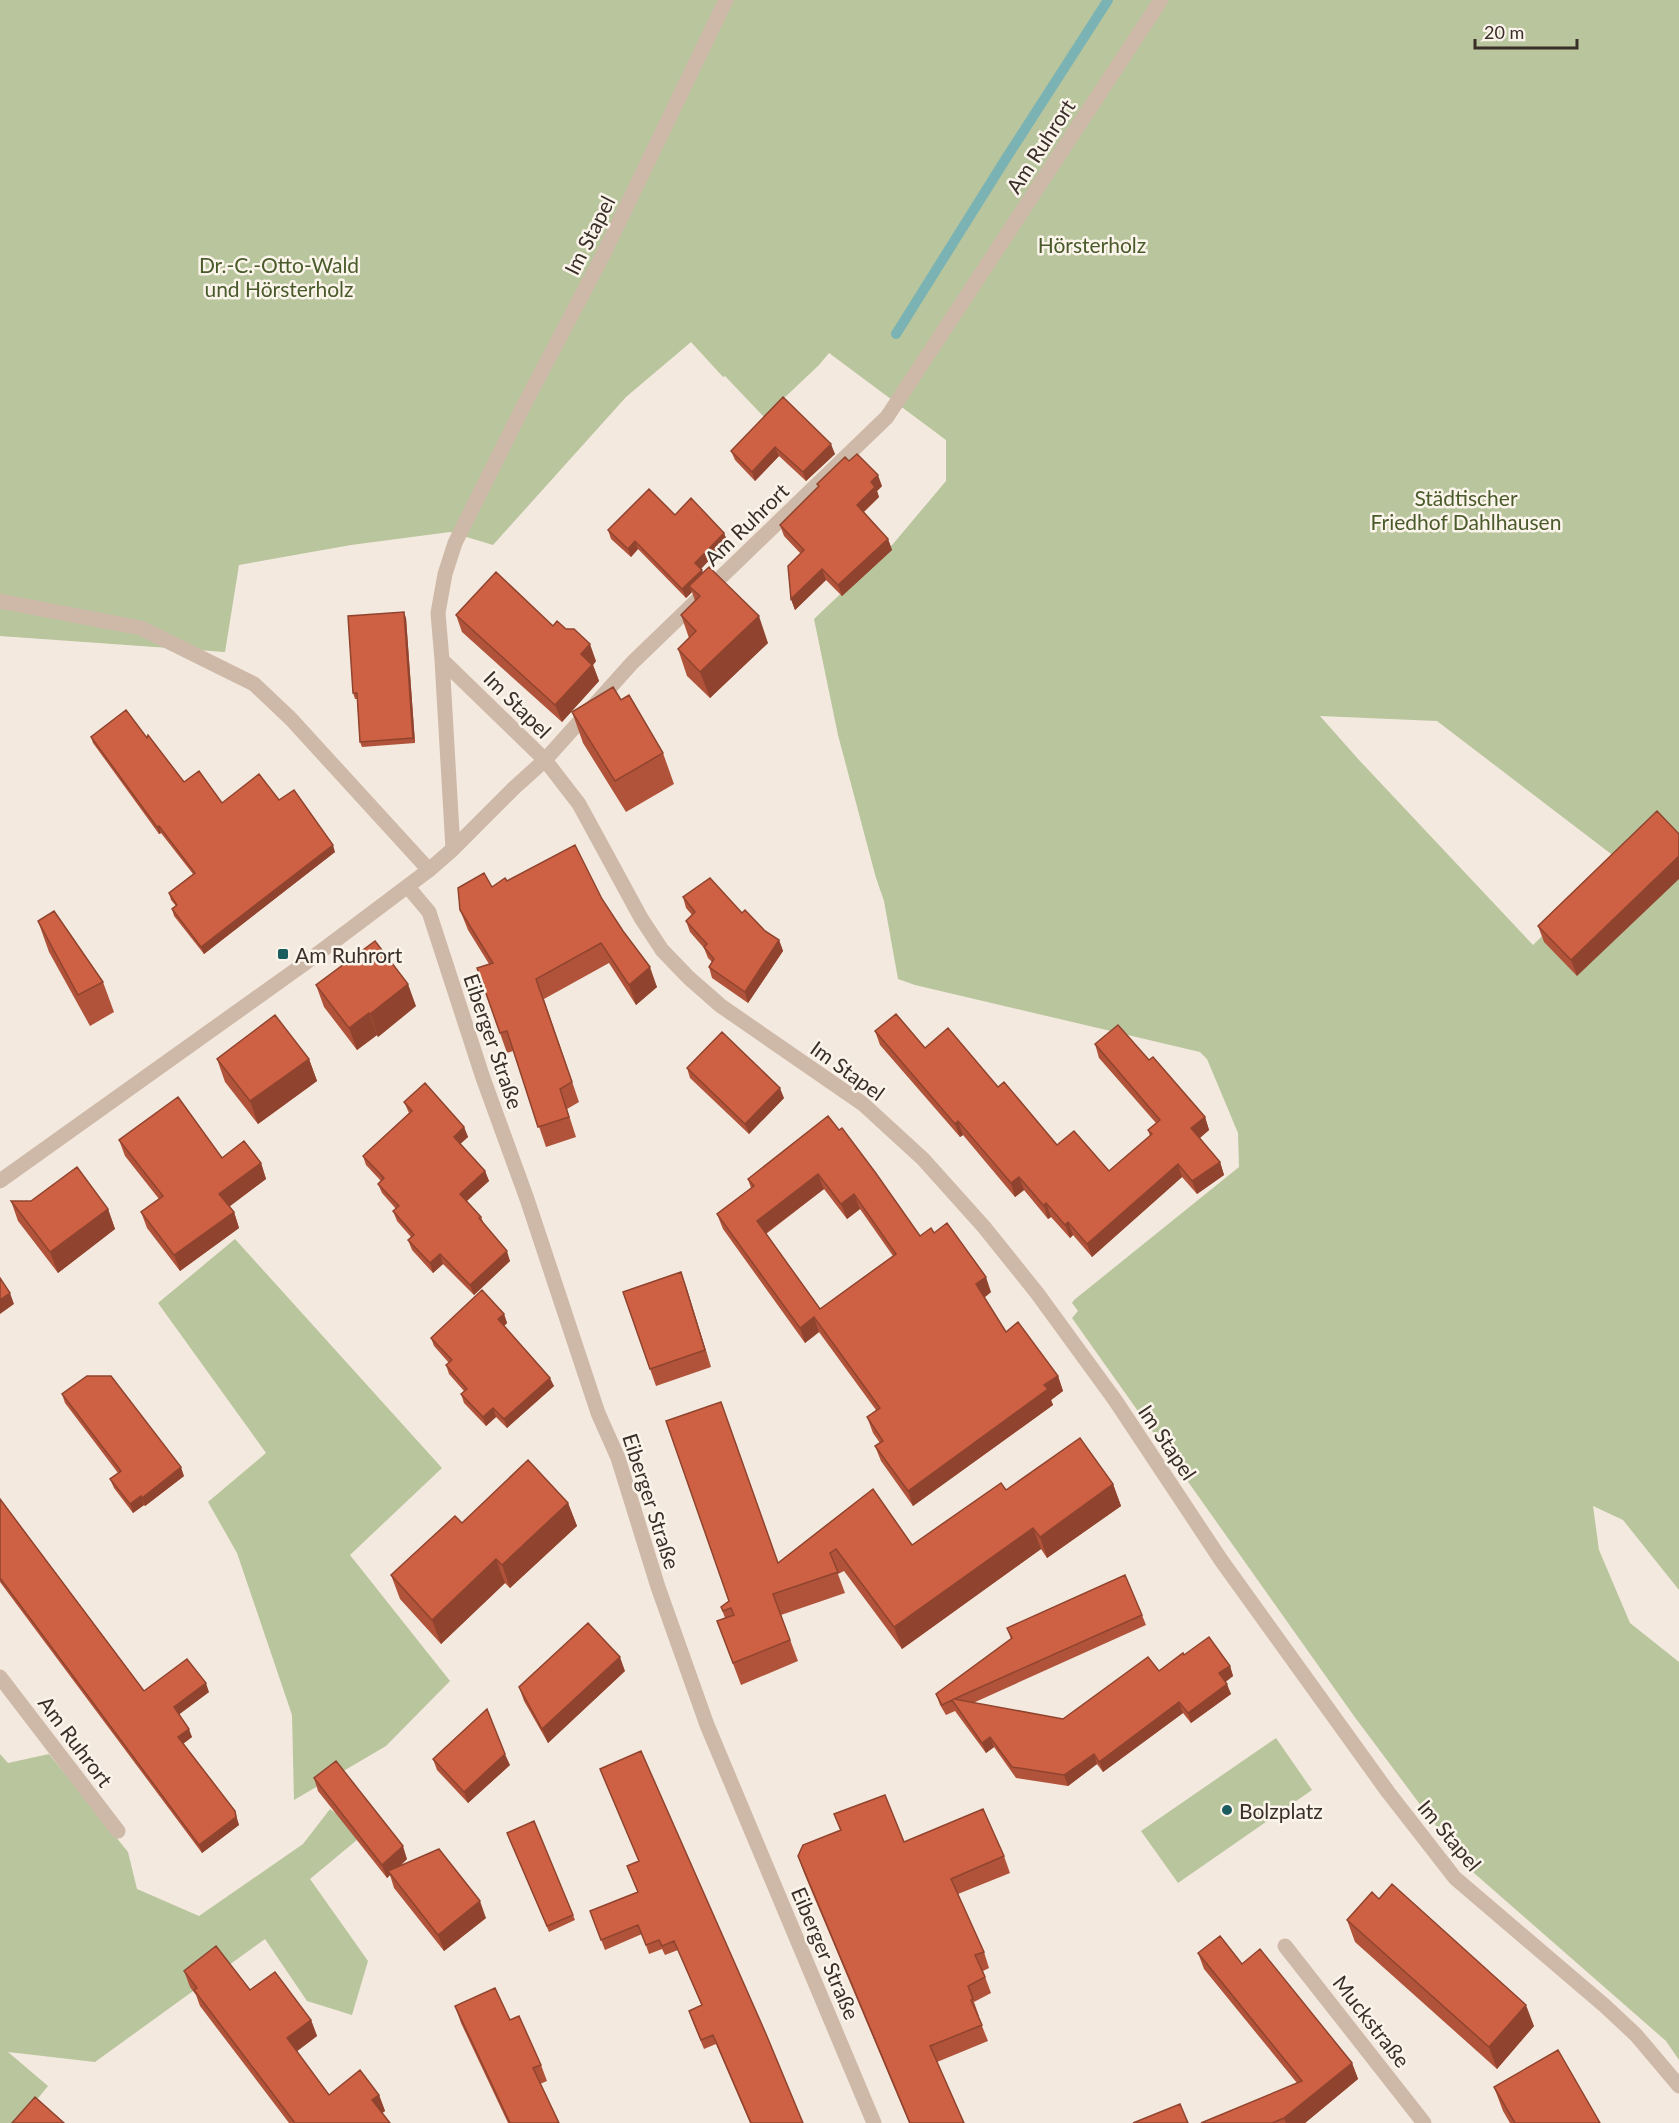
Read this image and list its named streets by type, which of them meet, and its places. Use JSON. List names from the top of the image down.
{
  "streets": {
    "street": [
      "Am Ruhrort",
      "Im Stapel",
      "Eiberger Straße",
      "Muckstraße"
    ]
  },
  "crossings": [
    ["Am Ruhrort", "Im Stapel"],
    ["Am Ruhrort", "Eiberger Straße"]
  ],
  "parks": ["Hörsterholz", "Dr.-C.-Otto-Wald und Hörsterholz", "Städtischer Friedhof Dahlhausen"],
  "places": {
    "transit": ["Am Ruhrort"],
    "other": ["Bolzplatz"]
  },
  "scale_bar": "20 m"
}
